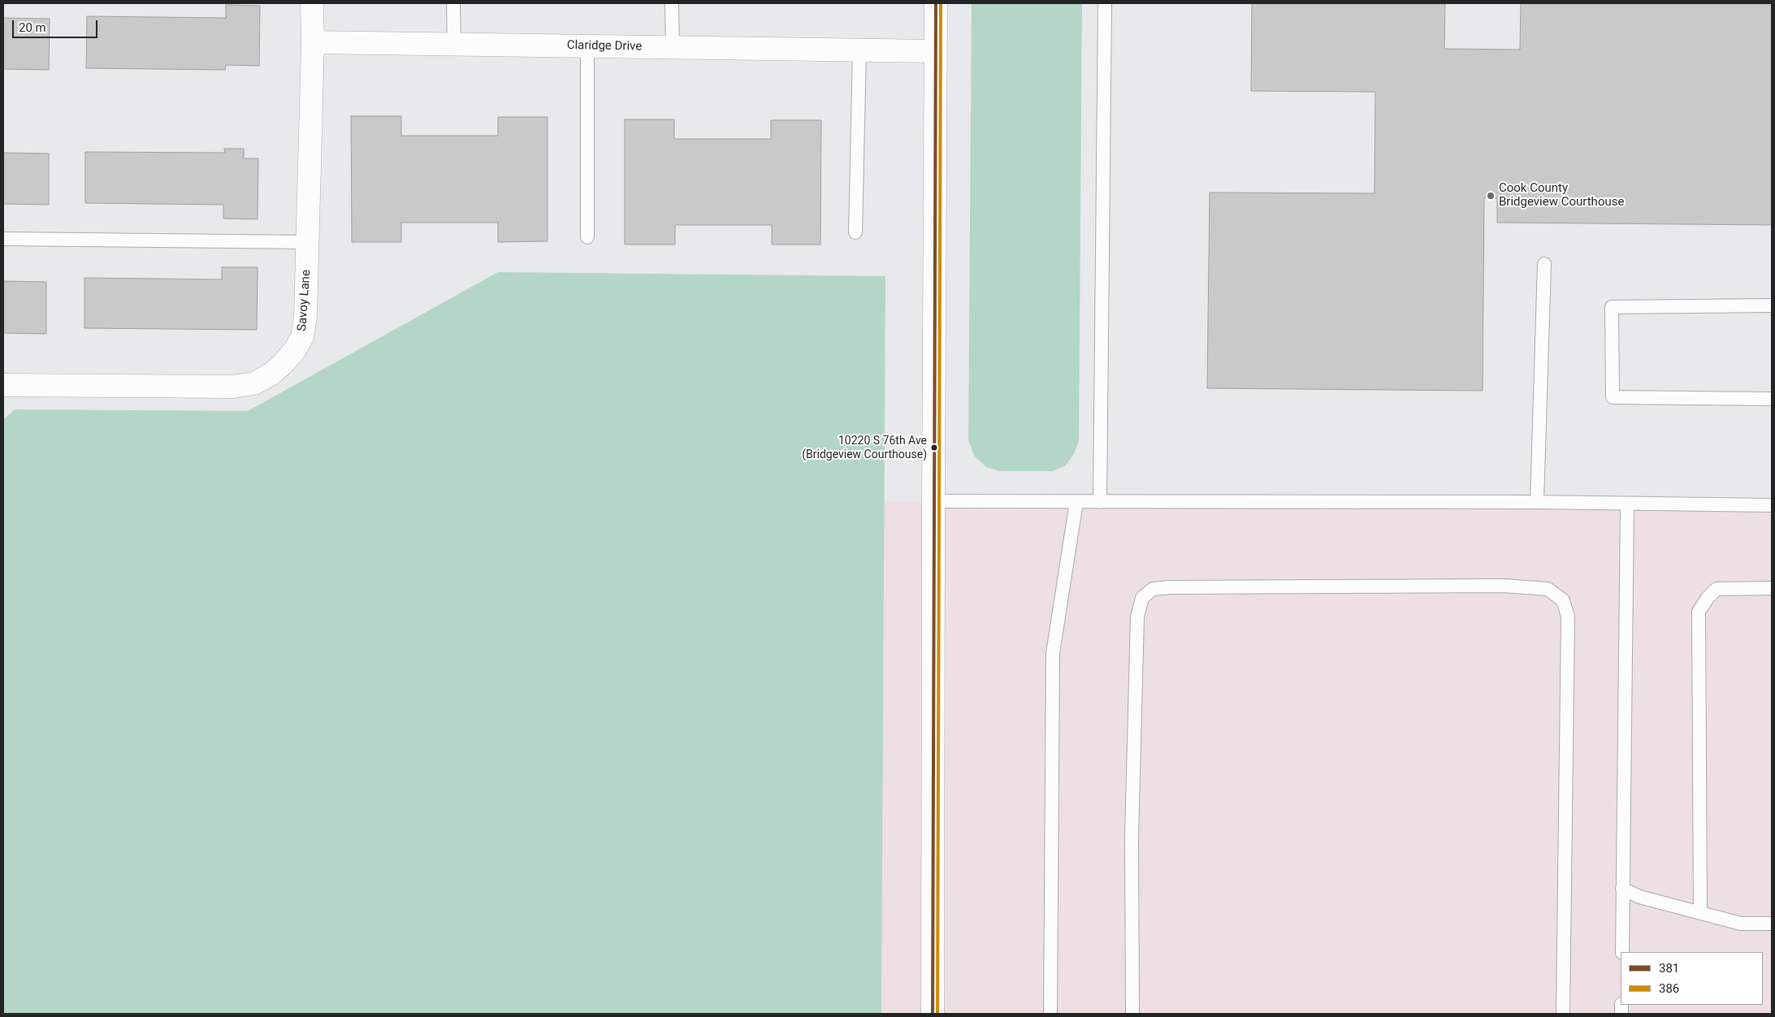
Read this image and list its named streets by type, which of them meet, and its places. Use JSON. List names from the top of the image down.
{
  "streets": {
    "street": ["Claridge Drive", "Savoy Lane"]
  },
  "crossings": [
    ["Claridge Drive", "Savoy Lane"]
  ],
  "places": ["Cook County Bridgeview Courthouse", "10220 S 76th Ave (Bridgeview Courthouse)"],
  "lines": ["transit line 381", "transit line 386"],
  "legend": ["381", "386"],
  "scale_bar": "20 m"
}
